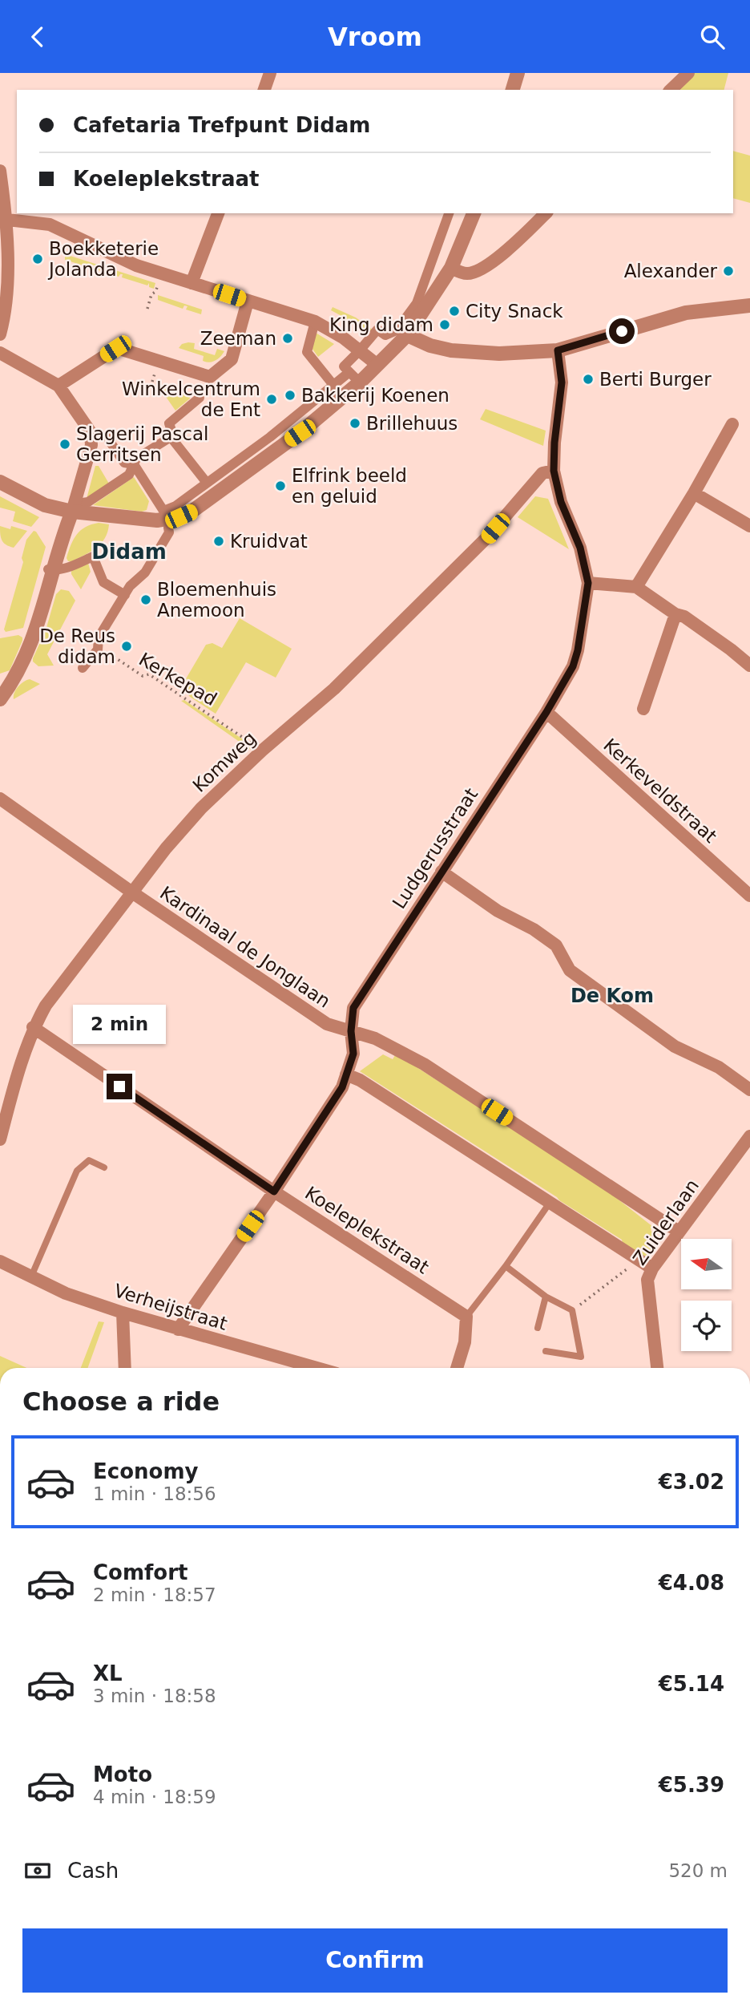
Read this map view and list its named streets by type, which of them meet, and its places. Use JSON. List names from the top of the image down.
{
  "streets": {
    "street": [
      "Komweg",
      "Kerkeveldstraat",
      "Ludgerusstraat",
      "Kardinaal de Jonglaan",
      "Zuiderlaan",
      "Koeleplekstraat",
      "Verheijstraat"
    ],
    "path": ["Kerkepad"]
  },
  "crossings": [
    ["Kerkepad", "Komweg"],
    ["Komweg", "Ludgerusstraat"],
    ["Komweg", "Kardinaal de Jonglaan"],
    ["Komweg", "Koeleplekstraat"],
    ["Kerkeveldstraat", "Ludgerusstraat"],
    ["Ludgerusstraat", "Kardinaal de Jonglaan"],
    ["Ludgerusstraat", "Koeleplekstraat"],
    ["Ludgerusstraat", "Verheijstraat"],
    ["Kardinaal de Jonglaan", "Zuiderlaan"]
  ],
  "districts": ["Didam", "De Kom"],
  "places": [
    "Boekketerie Jolanda",
    "Alexander",
    "City Snack",
    "King didam",
    "Zeeman",
    "Berti Burger",
    "Bakkerij Koenen",
    "Winkelcentrum de Ent",
    "Brillehuus",
    "Slagerij Pascal Gerritsen",
    "Elfrink beeld en geluid",
    "Kruidvat",
    "Bloemenhuis Anemoon",
    "De Reus didam"
  ],
  "north": "left",
  "page": {
    "header": "Vroom",
    "banner": ["Cafetaria Trefpunt Didam", "Koeleplekstraat"],
    "bubble": "2 min",
    "heading": "Choose a ride",
    "list": [
      {
        "name": "Economy",
        "note": "1 min · 18:56",
        "value": "€3.02"
      },
      {
        "name": "Comfort",
        "note": "2 min · 18:57",
        "value": "€4.08"
      },
      {
        "name": "XL",
        "note": "3 min · 18:58",
        "value": "€5.14"
      },
      {
        "name": "Moto",
        "note": "4 min · 18:59",
        "value": "€5.39"
      }
    ],
    "pay": ["Cash", "520 m"],
    "buttons": "Confirm"
  }
}
